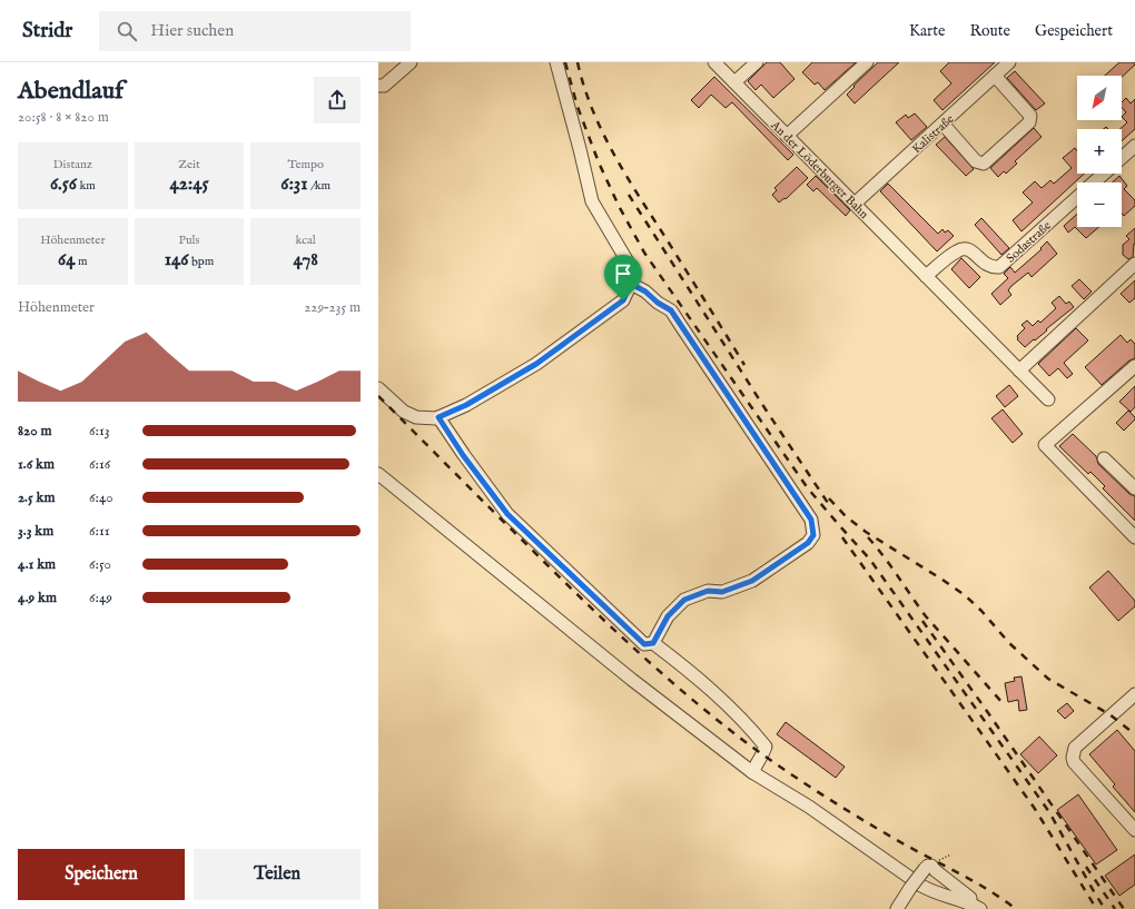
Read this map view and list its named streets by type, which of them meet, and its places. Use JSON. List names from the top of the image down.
{
  "streets": {
    "street": ["Kalistraße", "An der Löderburger Bahn", "Sodastraße"]
  },
  "crossings": [
    ["Kalistraße", "An der Löderburger Bahn"],
    ["An der Löderburger Bahn", "Sodastraße"]
  ],
  "north": "bottom left",
  "page": {
    "header": "Stridr",
    "search": "Hier suchen",
    "nav": ["Karte", "Route", "Gespeichert"],
    "heading": ["Abendlauf", "20:58 · 8 × 820 m"],
    "map_buttons": ["+", "−"],
    "stats": [
      ["Distanz", "6.56 km"],
      ["Zeit", "42:45"],
      ["Tempo", "6:31 /km"],
      ["Höhenmeter", "64 m"],
      ["Puls", "146 bpm"],
      ["kcal", "478"]
    ],
    "chart": ["Höhenmeter", "229–235 m"],
    "list": [
      {
        "name": "820 m",
        "note": "6:13"
      },
      {
        "name": "1.6 km",
        "note": "6:16"
      },
      {
        "name": "2.5 km",
        "note": "6:40"
      },
      {
        "name": "3.3 km",
        "note": "6:11"
      },
      {
        "name": "4.1 km",
        "note": "6:50"
      },
      {
        "name": "4.9 km",
        "note": "6:49"
      }
    ],
    "buttons": ["Speichern", "Teilen"]
  }
}
